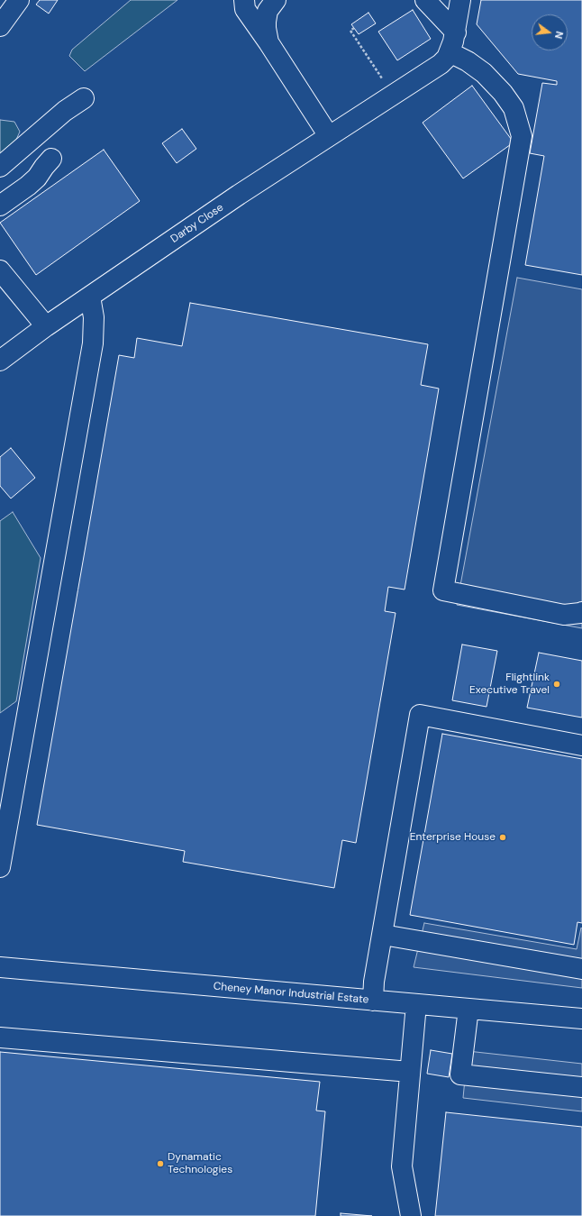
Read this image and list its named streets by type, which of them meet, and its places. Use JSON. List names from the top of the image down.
{
  "streets": {
    "street": ["Darby Close", "Cheney Manor Industrial Estate"]
  },
  "places": ["Flightlink Executive Travel", "Enterprise House", "Dynamatic Technologies"],
  "north": "right"
}
